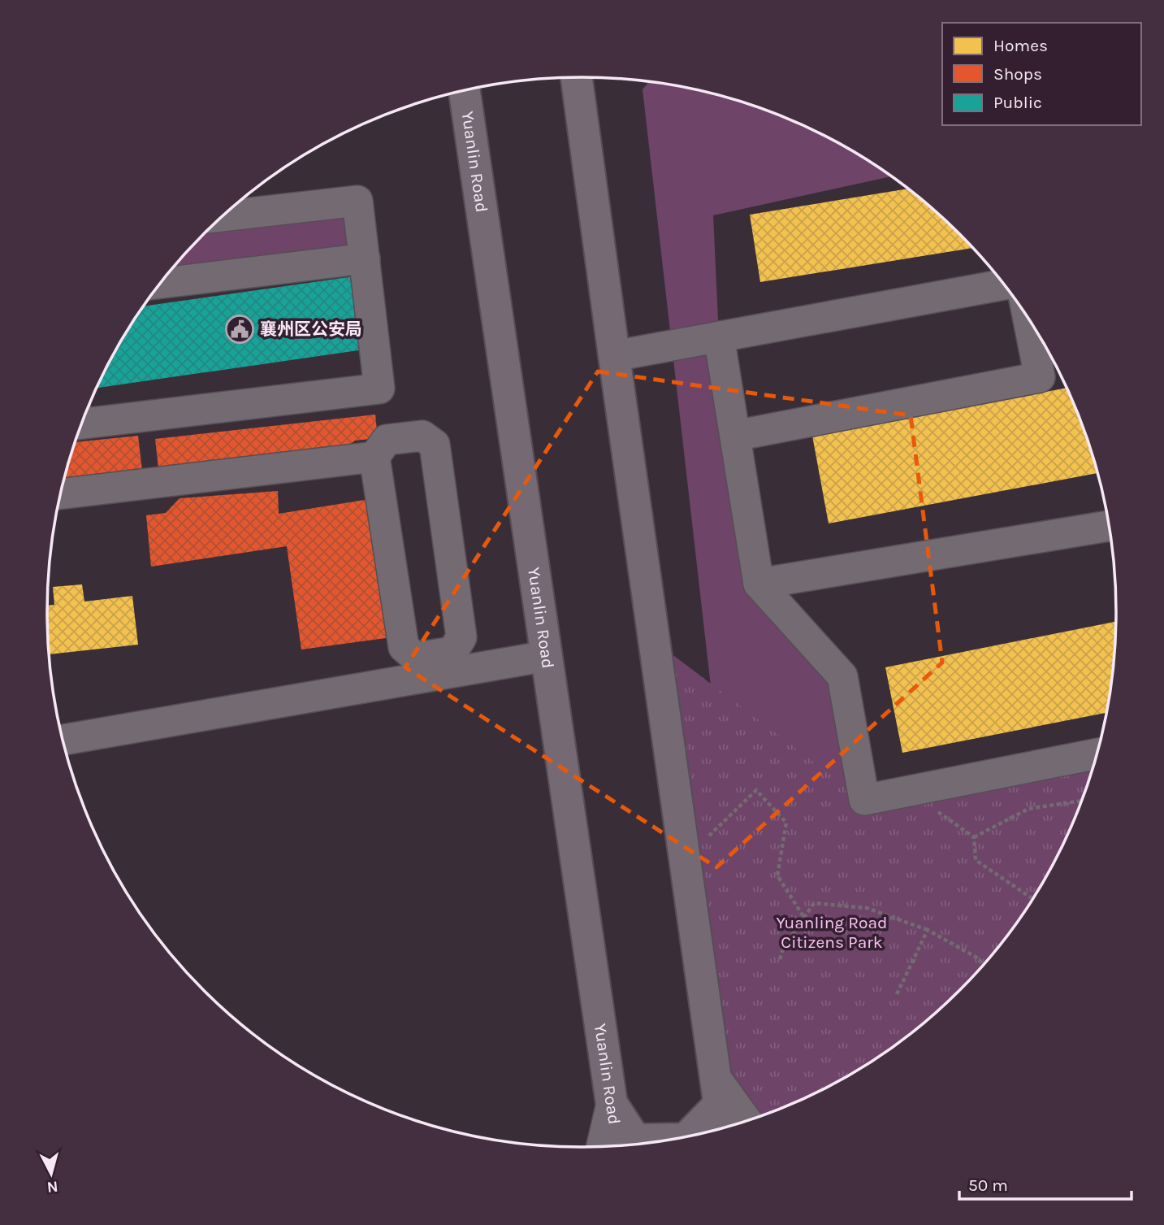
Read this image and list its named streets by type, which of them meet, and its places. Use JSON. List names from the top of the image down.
{
  "streets": {
    "main road": ["Yuanlin Road"]
  },
  "parks": ["Yuanling Road Citizens Park"],
  "places": {
    "public building": ["襄州区公安局"]
  },
  "legend": ["Homes", "Shops", "Public"],
  "scale_bar": "50 m",
  "north": "bottom"
}
